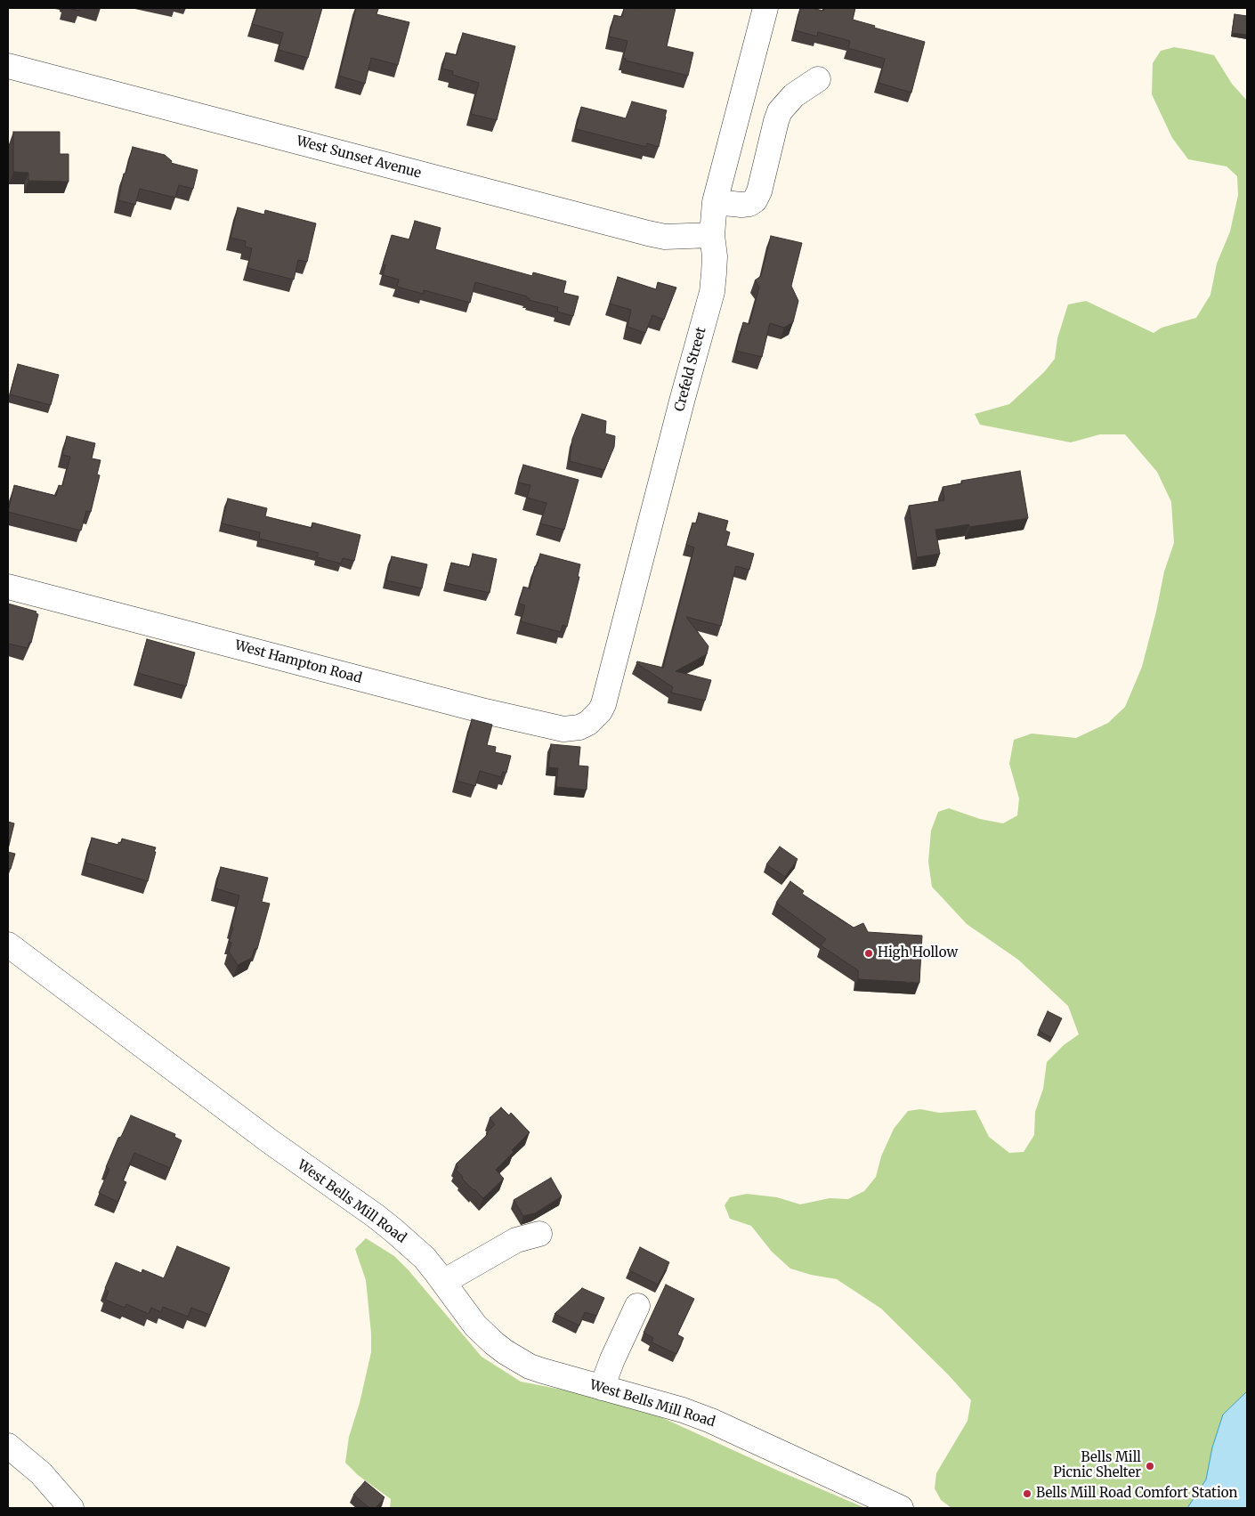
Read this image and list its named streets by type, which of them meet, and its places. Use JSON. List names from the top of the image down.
{
  "streets": {
    "street": [
      "West Sunset Avenue",
      "Crefeld Street",
      "West Hampton Road",
      "West Bells Mill Road"
    ]
  },
  "crossings": [
    ["West Sunset Avenue", "Crefeld Street"],
    ["Crefeld Street", "West Hampton Road"]
  ],
  "places": ["High Hollow", "Bells Mill Picnic Shelter", "Bells Mill Road Comfort Station"]
}
